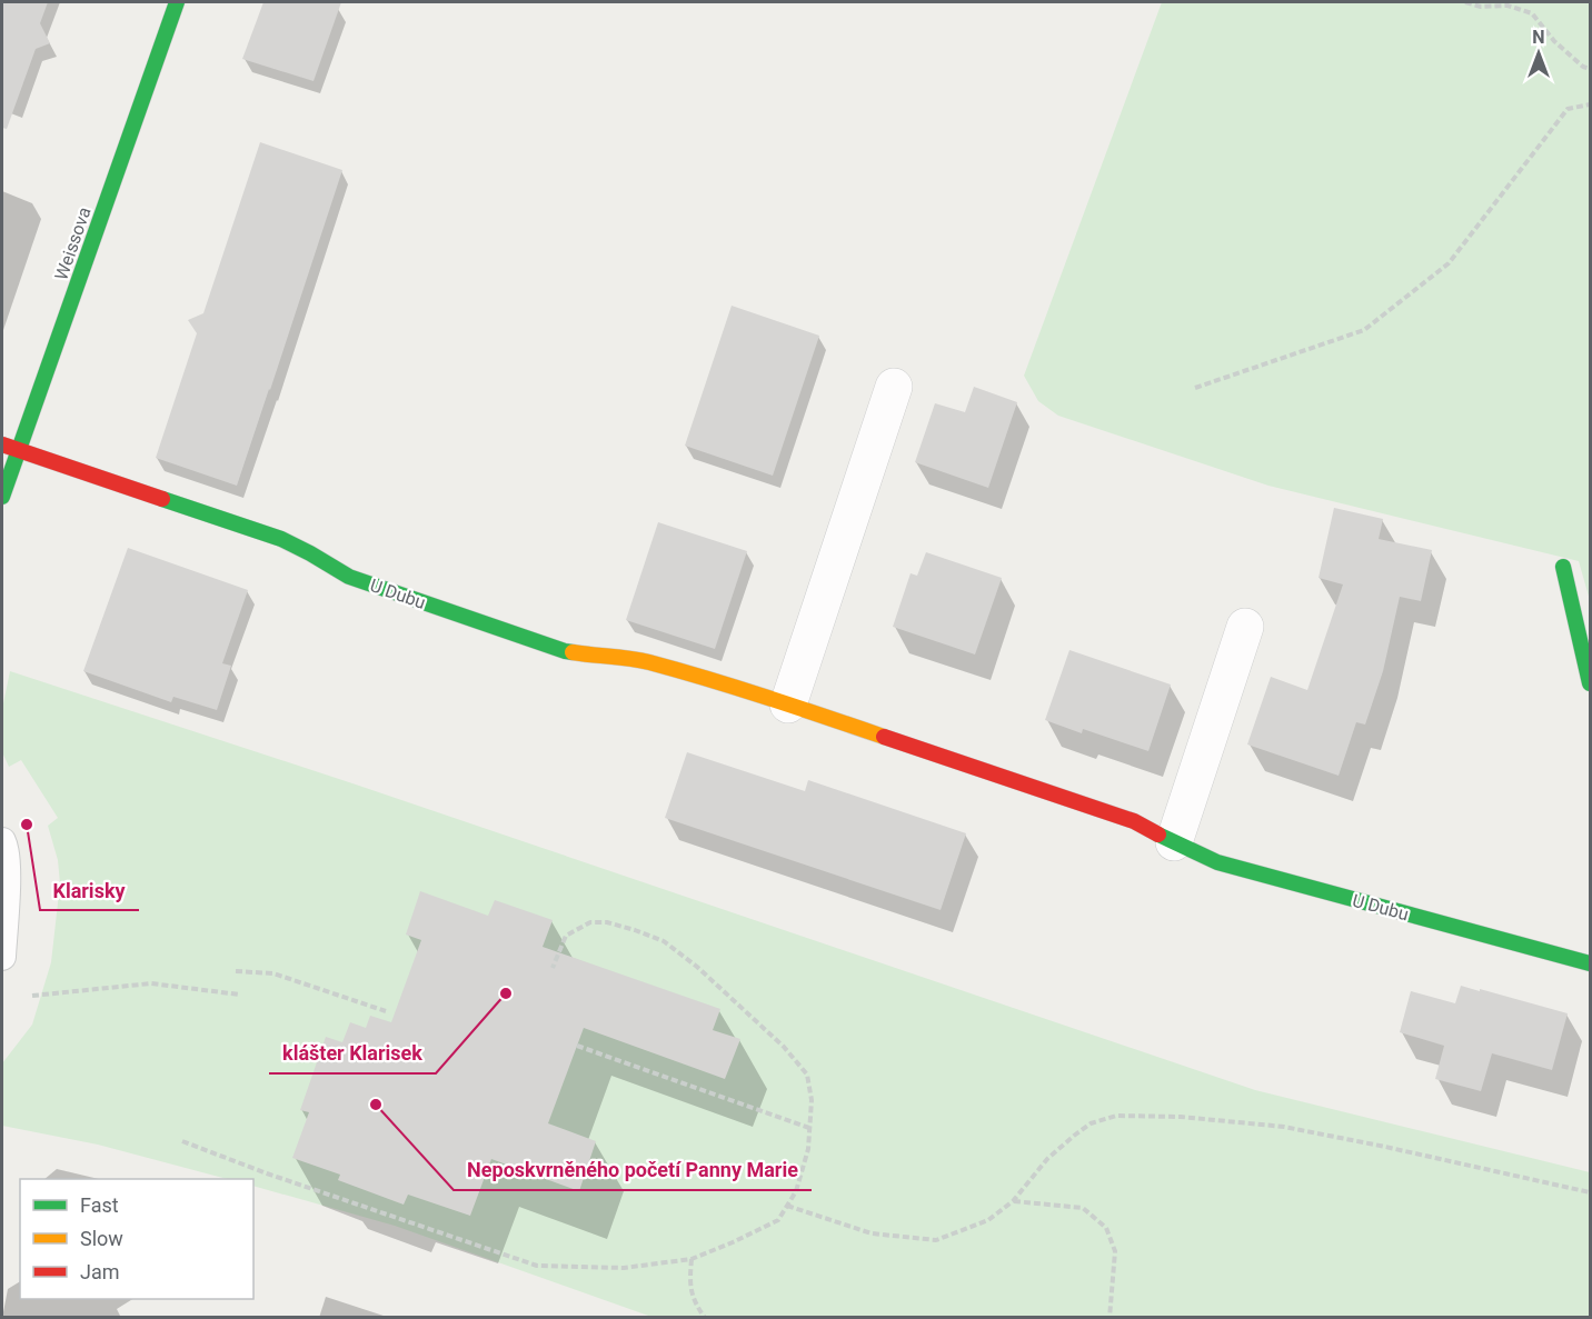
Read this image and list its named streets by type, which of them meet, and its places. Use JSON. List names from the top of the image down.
{
  "streets": {
    "street": ["Weissova", "U Dubu"]
  },
  "crossings": [
    ["Weissova", "U Dubu"]
  ],
  "places": ["Klarisky", "klášter Klarisek", "Neposkvrněného početí Panny Marie"],
  "legend": ["Fast", "Slow", "Jam"],
  "north": "top"
}
